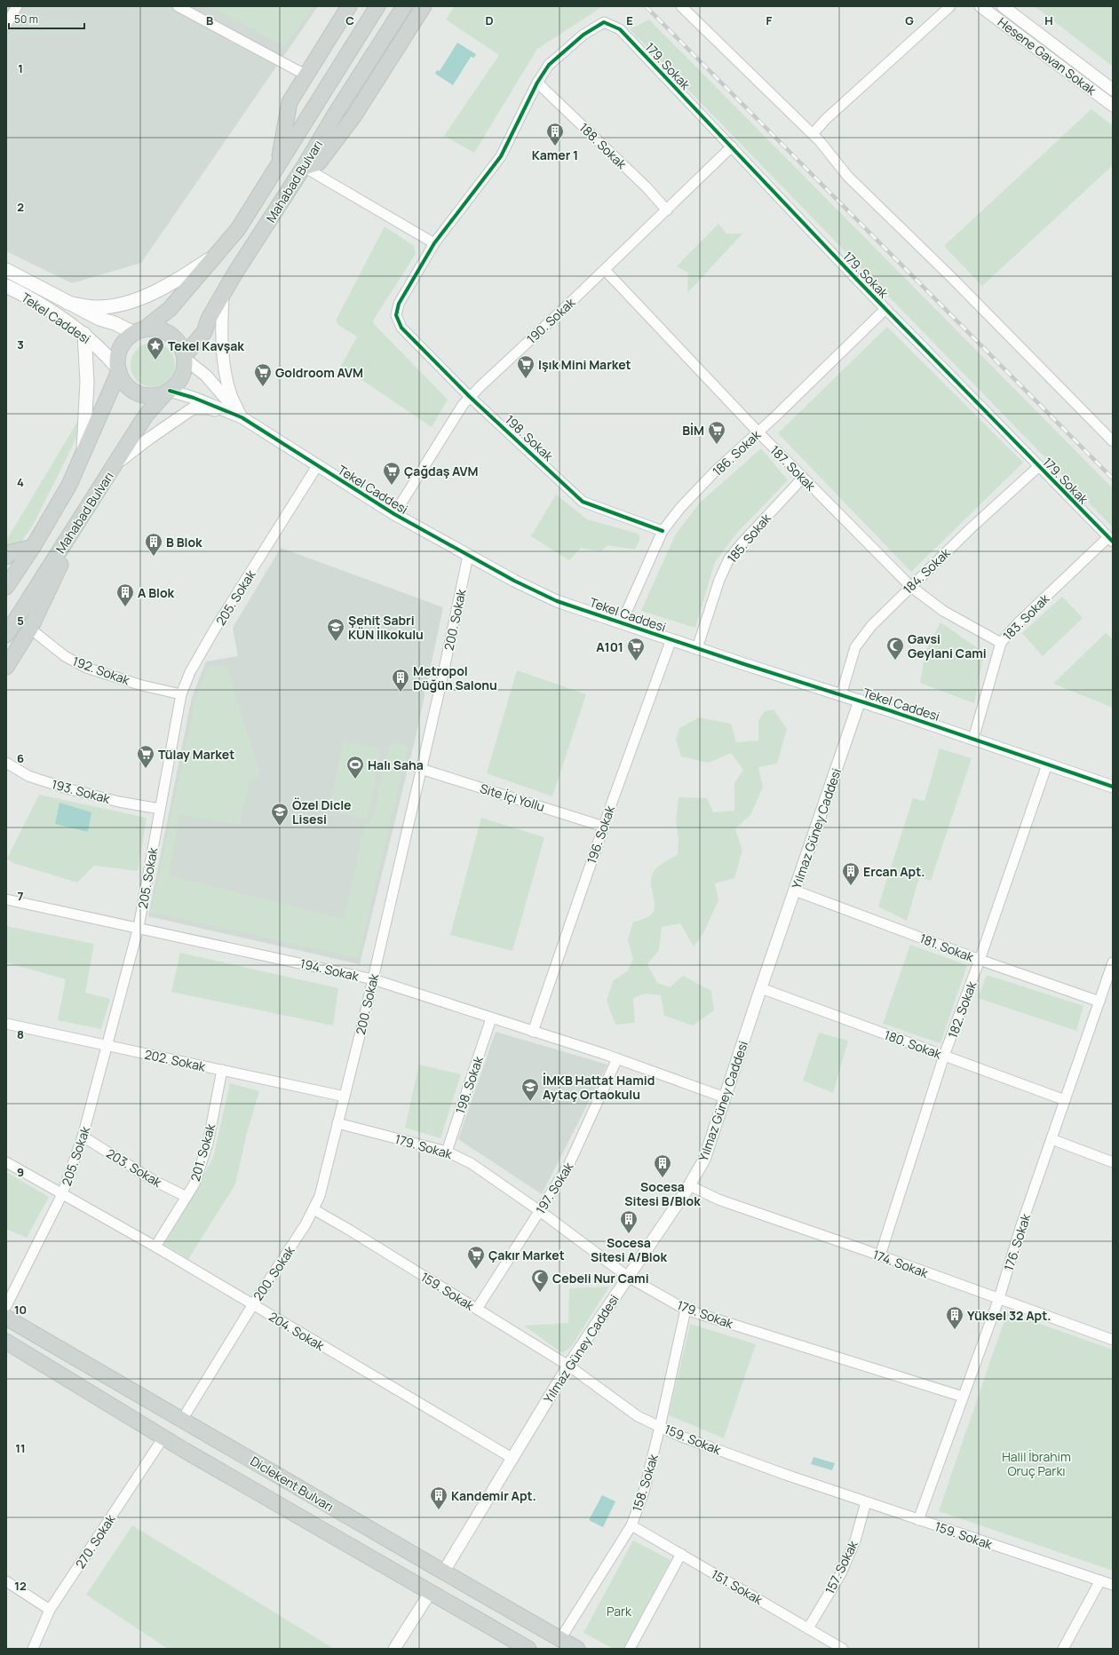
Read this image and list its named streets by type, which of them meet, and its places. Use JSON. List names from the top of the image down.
{
  "streets": {
    "main road": ["Mahabad Bulvarı", "Tekel Caddesi", "Diclekent Bulvarı"],
    "street": [
      "Hesene Gavan Sokak",
      "179. Sokak",
      "188. Sokak",
      "190. Sokak",
      "198. Sokak",
      "186. Sokak",
      "187. Sokak",
      "185. Sokak",
      "184. Sokak",
      "205. Sokak",
      "183. Sokak",
      "200. Sokak",
      "192. Sokak",
      "193. Sokak",
      "Site İçi Yollu",
      "Yılmaz Güney Caddesi",
      "196. Sokak",
      "181. Sokak",
      "194. Sokak",
      "182. Sokak",
      "180. Sokak",
      "202. Sokak",
      "201. Sokak",
      "203. Sokak",
      "197. Sokak",
      "176. Sokak",
      "174. Sokak",
      "159. Sokak",
      "204. Sokak",
      "158. Sokak",
      "270. Sokak",
      "157. Sokak",
      "151. Sokak"
    ]
  },
  "crossings": [
    ["179. Sokak", "188. Sokak"],
    ["179. Sokak", "190. Sokak"],
    ["179. Sokak", "198. Sokak"],
    ["179. Sokak", "186. Sokak"],
    ["179. Sokak", "184. Sokak"],
    ["179. Sokak", "183. Sokak"],
    ["179. Sokak", "200. Sokak"],
    ["179. Sokak", "Yılmaz Güney Caddesi"],
    ["179. Sokak", "197. Sokak"],
    ["179. Sokak", "176. Sokak"],
    ["179. Sokak", "158. Sokak"],
    ["188. Sokak", "190. Sokak"],
    ["Mahabad Bulvarı", "Tekel Caddesi"],
    ["Tekel Caddesi", "190. Sokak"],
    ["Tekel Caddesi", "186. Sokak"],
    ["Tekel Caddesi", "185. Sokak"],
    ["Tekel Caddesi", "184. Sokak"],
    ["Tekel Caddesi", "205. Sokak"],
    ["Tekel Caddesi", "183. Sokak"],
    ["Tekel Caddesi", "200. Sokak"],
    ["Tekel Caddesi", "Yılmaz Güney Caddesi"],
    ["Tekel Caddesi", "196. Sokak"],
    ["Tekel Caddesi", "182. Sokak"],
    ["190. Sokak", "198. Sokak"],
    ["190. Sokak", "187. Sokak"],
    ["198. Sokak", "186. Sokak"],
    ["198. Sokak", "194. Sokak"],
    ["186. Sokak", "187. Sokak"],
    ["187. Sokak", "185. Sokak"],
    ["187. Sokak", "184. Sokak"],
    ["187. Sokak", "183. Sokak"],
    ["205. Sokak", "192. Sokak"],
    ["205. Sokak", "193. Sokak"],
    ["205. Sokak", "194. Sokak"],
    ["205. Sokak", "202. Sokak"],
    ["205. Sokak", "203. Sokak"],
    ["205. Sokak", "204. Sokak"],
    ["200. Sokak", "Site İçi Yollu"],
    ["200. Sokak", "194. Sokak"],
    ["200. Sokak", "202. Sokak"],
    ["200. Sokak", "159. Sokak"],
    ["200. Sokak", "204. Sokak"],
    ["200. Sokak", "Diclekent Bulvarı"],
    ["Site İçi Yollu", "196. Sokak"],
    ["Yılmaz Güney Caddesi", "181. Sokak"],
    ["Yılmaz Güney Caddesi", "194. Sokak"],
    ["Yılmaz Güney Caddesi", "180. Sokak"],
    ["Yılmaz Güney Caddesi", "174. Sokak"],
    ["Yılmaz Güney Caddesi", "159. Sokak"],
    ["Yılmaz Güney Caddesi", "204. Sokak"],
    ["Yılmaz Güney Caddesi", "Diclekent Bulvarı"],
    ["196. Sokak", "194. Sokak"],
    ["181. Sokak", "182. Sokak"],
    ["181. Sokak", "176. Sokak"],
    ["194. Sokak", "197. Sokak"],
    ["182. Sokak", "180. Sokak"],
    ["182. Sokak", "174. Sokak"],
    ["180. Sokak", "176. Sokak"],
    ["202. Sokak", "201. Sokak"],
    ["201. Sokak", "203. Sokak"],
    ["201. Sokak", "204. Sokak"],
    ["197. Sokak", "159. Sokak"],
    ["176. Sokak", "174. Sokak"],
    ["176. Sokak", "159. Sokak"],
    ["159. Sokak", "158. Sokak"],
    ["159. Sokak", "157. Sokak"],
    ["158. Sokak", "Diclekent Bulvarı"],
    ["158. Sokak", "151. Sokak"],
    ["Diclekent Bulvarı", "270. Sokak"],
    ["157. Sokak", "151. Sokak"]
  ],
  "parks": ["Halil İbrahim Oruç Parkı", "Park"],
  "places": {
    "building": [
      "Kamer 1",
      "B Blok",
      "A Blok",
      "Metropol Düğün Salonu",
      "Ercan Apt.",
      "Socesa Sitesi B/Blok",
      "Socesa Sitesi A/Blok",
      "Yüksel 32 Apt.",
      "Kandemir Apt."
    ],
    "place": ["Tekel Kavşak"],
    "supermarket": [
      "Işık Mini Market",
      "Goldroom AVM",
      "BİM",
      "Çağdaş AVM",
      "A101",
      "Tülay Market",
      "Çakır Market"
    ],
    "school or university": ["Şehit Sabri KÜN İlkokulu", "Özel Dicle Lisesi", "İMKB Hattat Hamid Aytaç Ortaokulu"],
    "mosque": ["Gavsi Geylani Cami", "Cebeli Nur Cami"],
    "sports": ["Halı Saha"]
  },
  "scale_bar": "50 m",
  "grid": {
    "columns": [
      "B",
      "C",
      "D",
      "E",
      "F",
      "G",
      "H"
    ],
    "rows": [
      "1",
      "2",
      "3",
      "4",
      "5",
      "6",
      "7",
      "8",
      "9",
      "10",
      "11",
      "12"
    ]
  }
}
